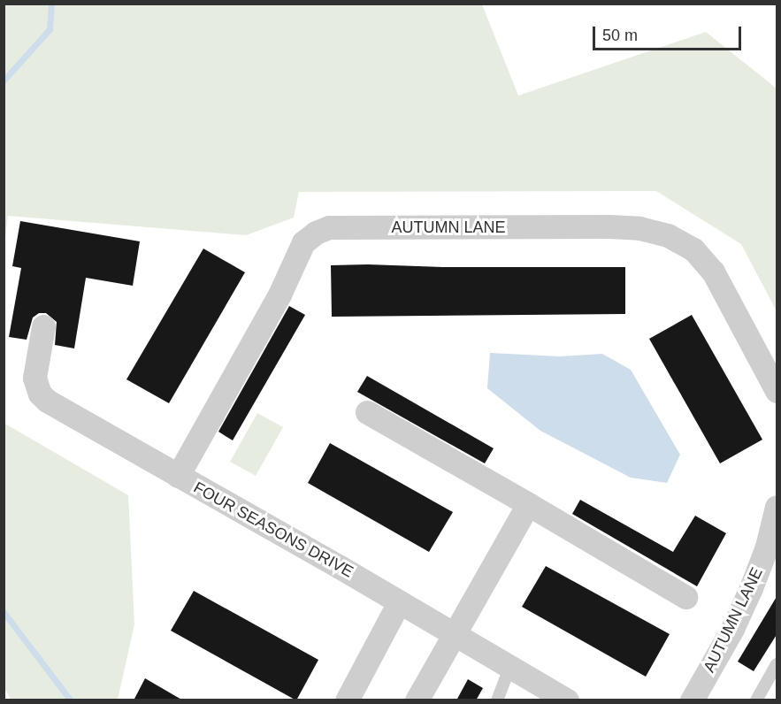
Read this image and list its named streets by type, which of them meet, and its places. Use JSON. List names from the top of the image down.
{
  "streets": {
    "street": ["AUTUMN LANE", "FOUR SEASONS DRIVE"]
  },
  "crossings": [
    ["AUTUMN LANE", "FOUR SEASONS DRIVE"]
  ],
  "scale_bar": "50 m"
}
